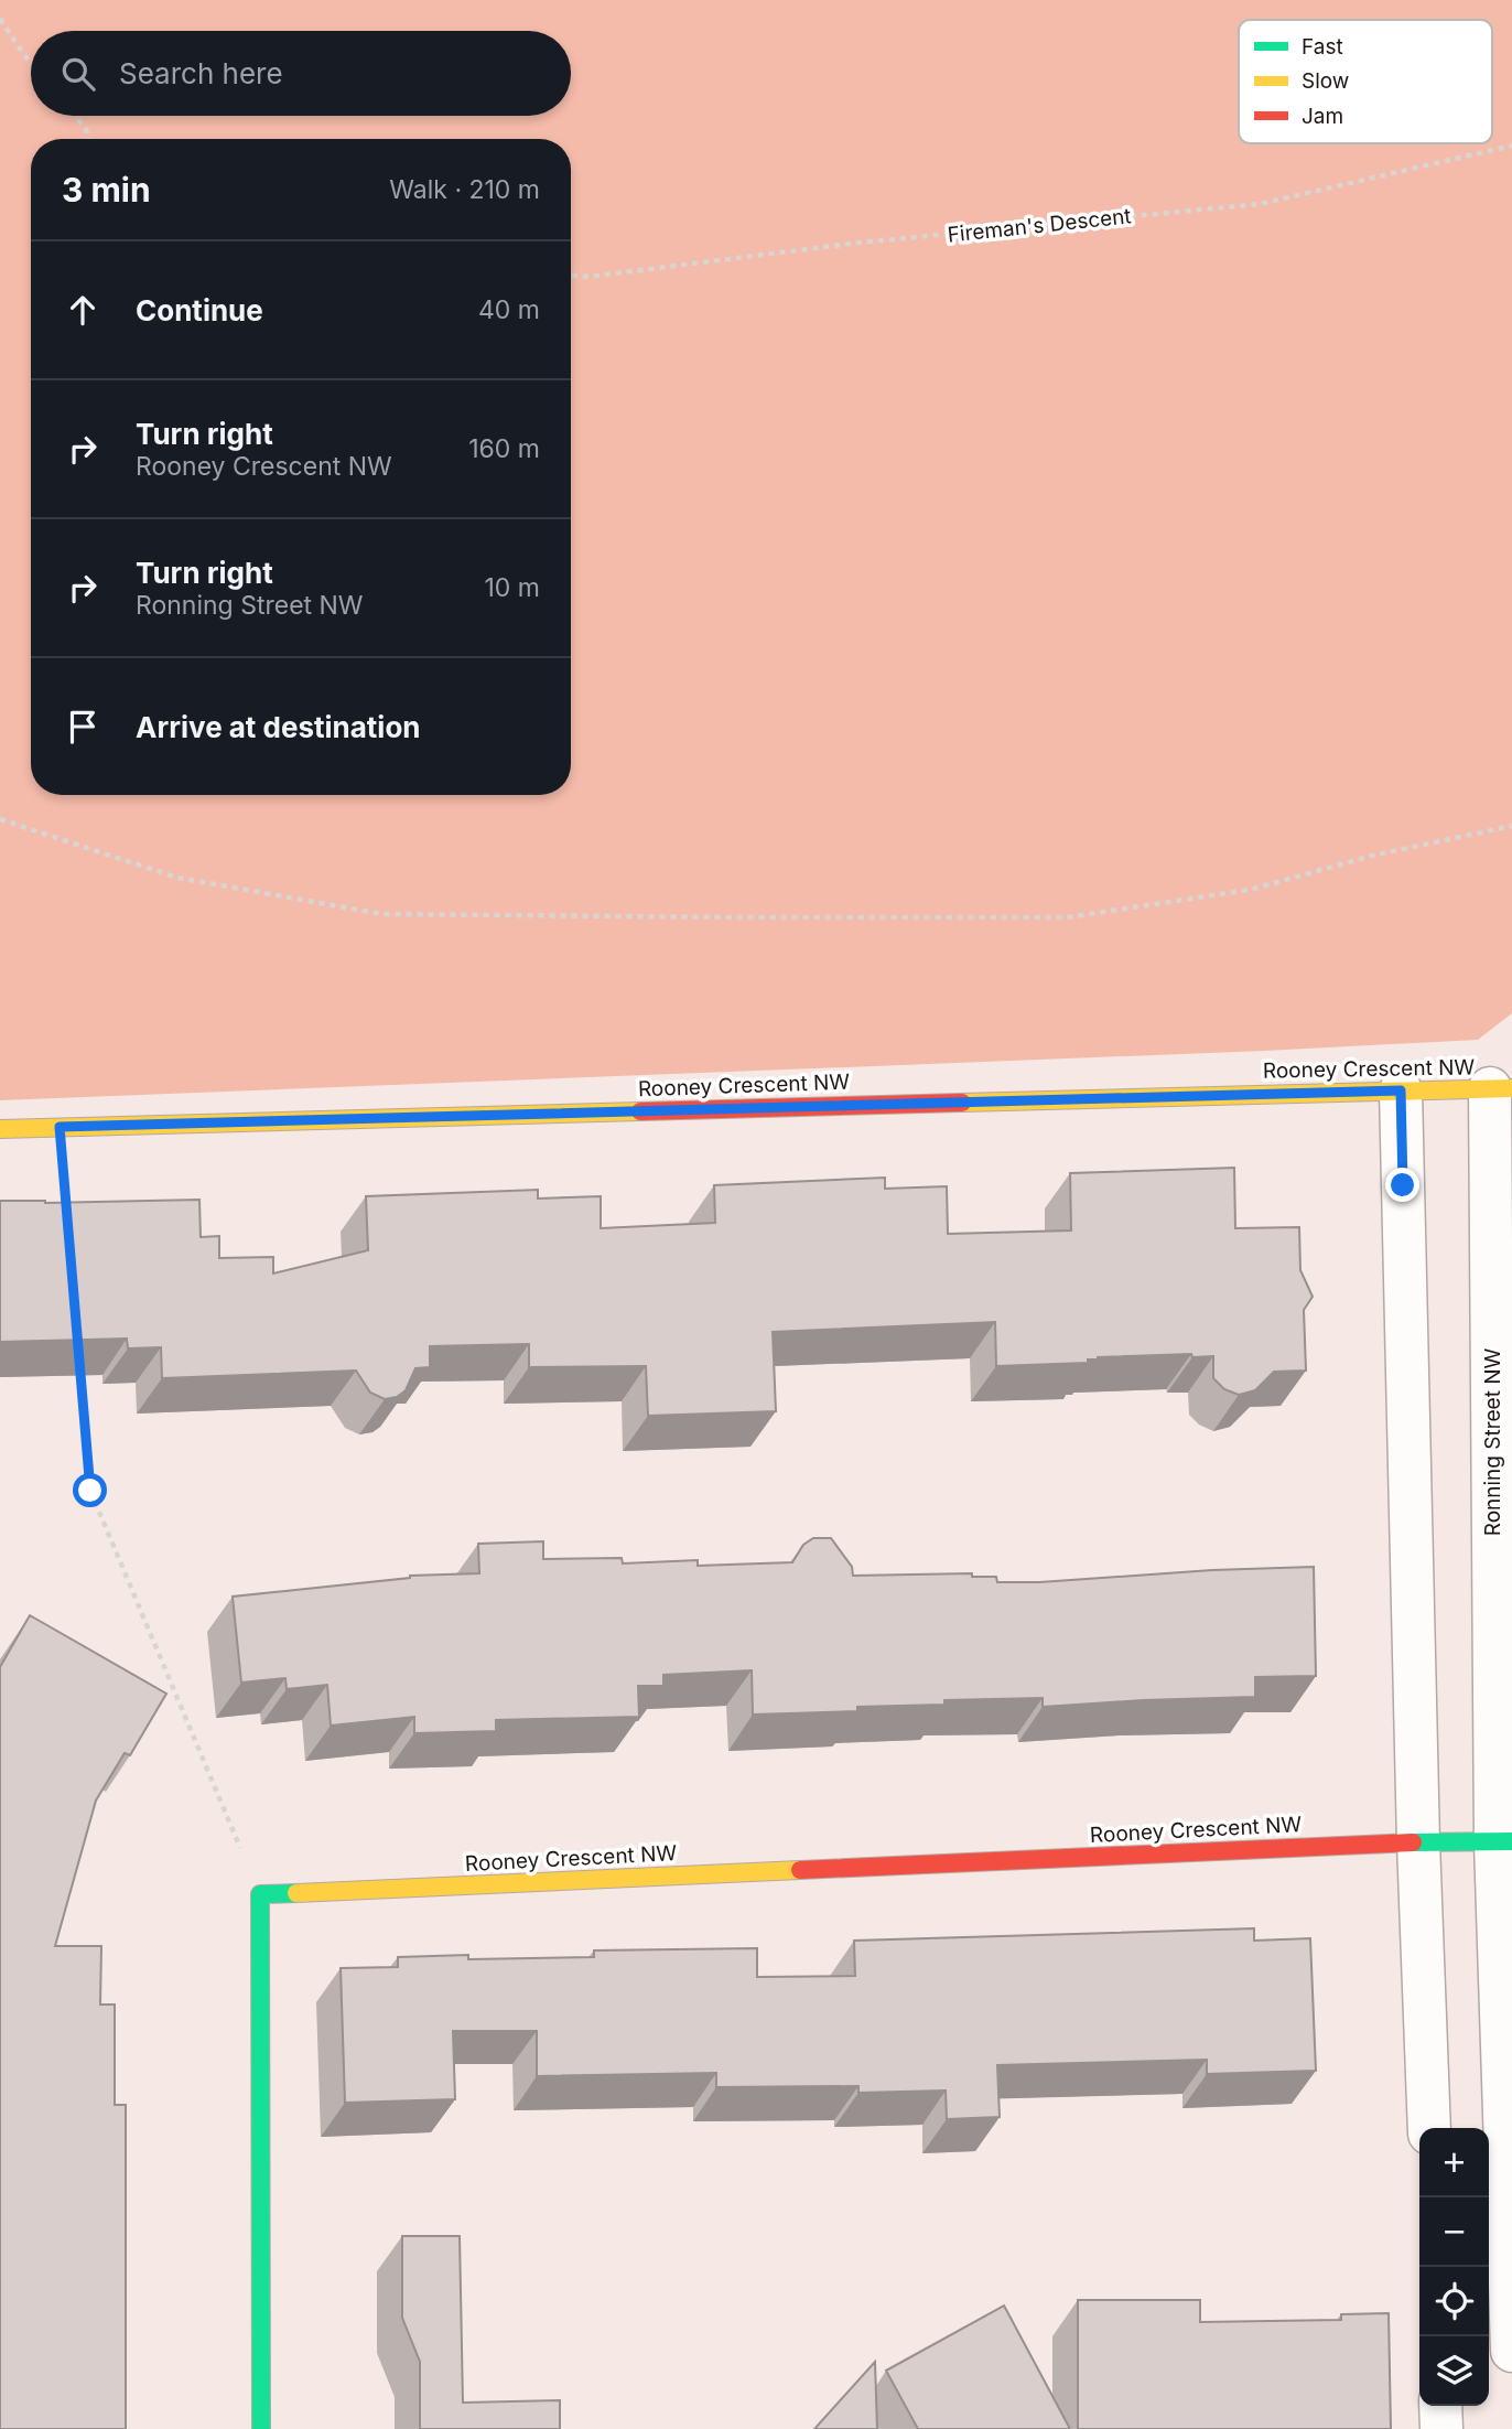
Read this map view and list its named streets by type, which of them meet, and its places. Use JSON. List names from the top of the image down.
{
  "streets": {
    "street": ["Rooney Crescent NW", "Ronning Street NW"],
    "path": ["Fireman's Descent"]
  },
  "crossings": [
    ["Rooney Crescent NW", "Ronning Street NW"]
  ],
  "legend": ["Fast", "Slow", "Jam"],
  "page": {
    "search": "Search here",
    "heading": ["3 min", "Walk · 210 m"],
    "list": [
      ["Continue", "40 m"],
      ["Turn right", "Rooney Crescent NW", "160 m"],
      ["Turn right", "Ronning Street NW", "10 m"],
      "Arrive at destination"
    ],
    "map_buttons": ["+", "−"]
  }
}
